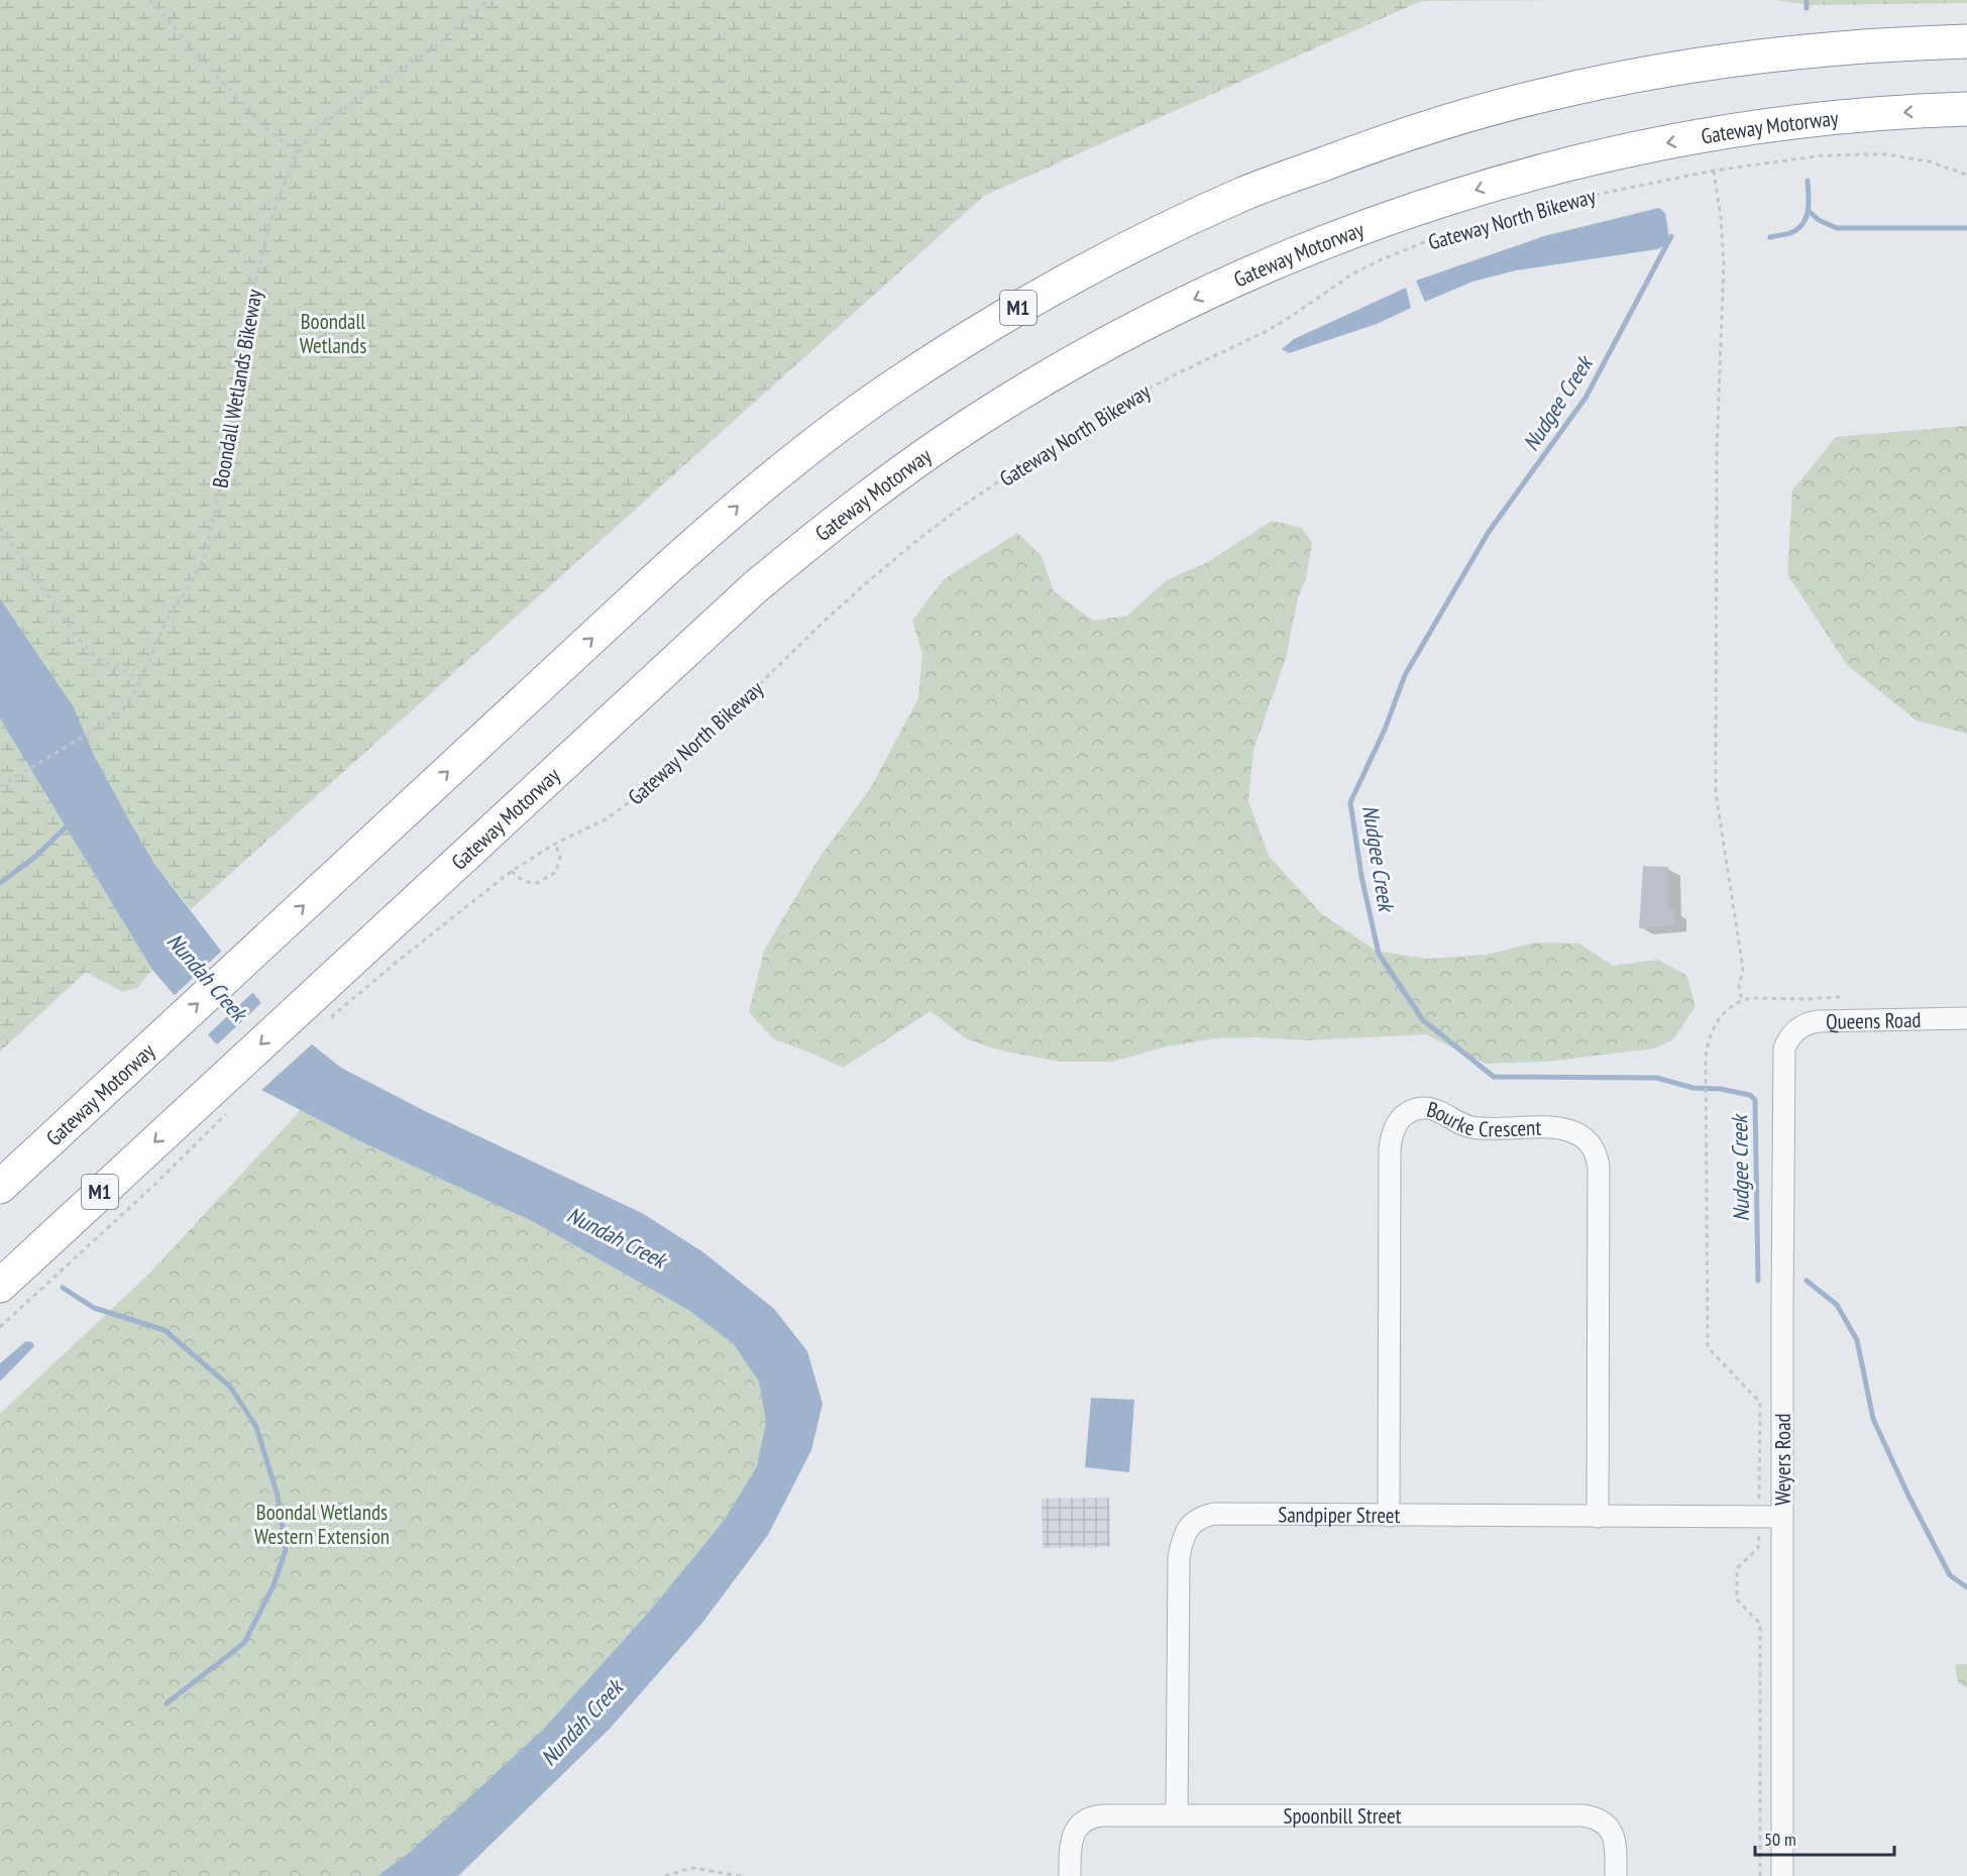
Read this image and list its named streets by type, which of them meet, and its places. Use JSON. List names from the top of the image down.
{
  "streets": {
    "highway": ["Gateway Motorway", "M1"],
    "street": [
      "Queens Road",
      "Bourke Crescent",
      "Weyers Road",
      "Sandpiper Street",
      "Spoonbill Street"
    ],
    "path": ["Gateway North Bikeway", "Boondall Wetlands Bikeway"]
  },
  "crossings": [
    ["Gateway Motorway", "Gateway North Bikeway"],
    ["Queens Road", "Weyers Road"],
    ["Bourke Crescent", "Sandpiper Street"],
    ["Weyers Road", "Sandpiper Street"],
    ["Sandpiper Street", "Spoonbill Street"]
  ],
  "water": ["Nudgee Creek", "Nundah Creek"],
  "parks": ["Boondall Wetlands", "Boondal Wetlands Western Extension"],
  "scale_bar": "50 m"
}
